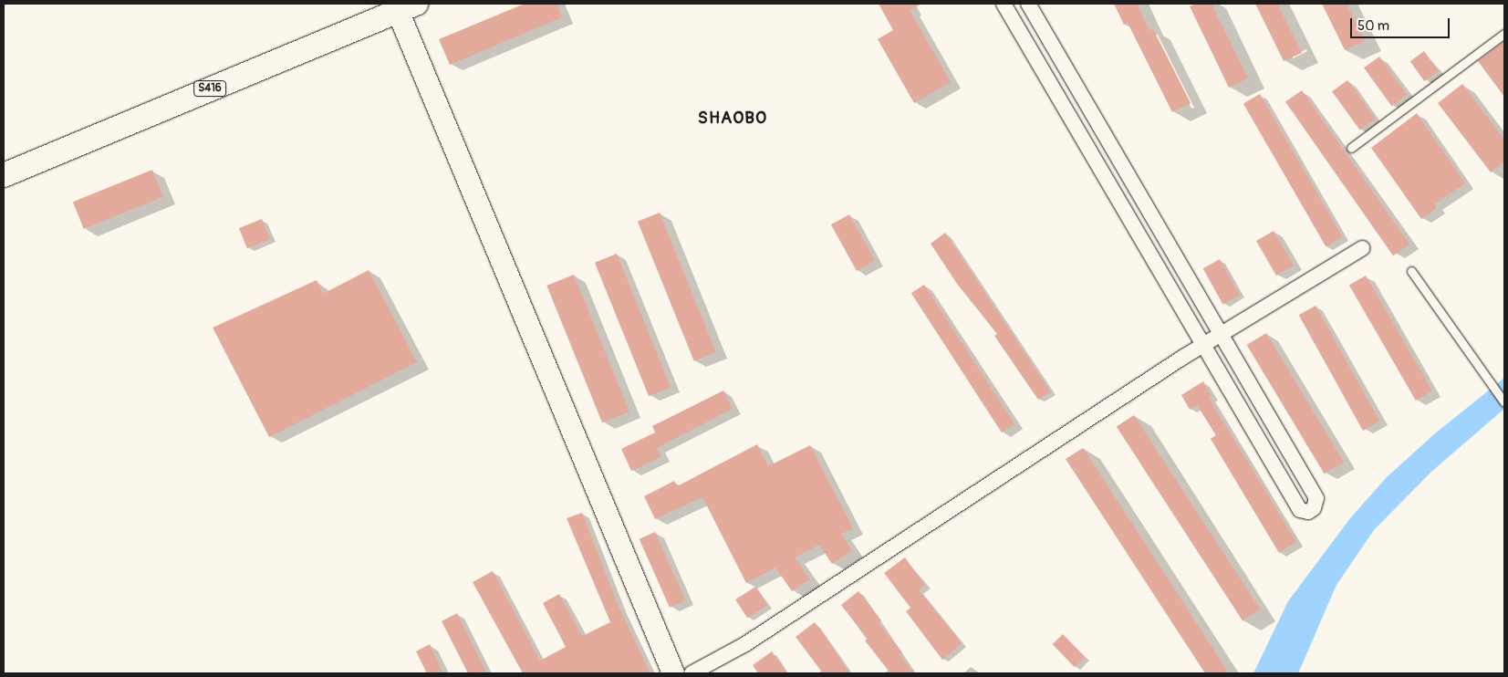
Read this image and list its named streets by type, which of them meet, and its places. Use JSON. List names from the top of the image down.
{
  "streets": {
    "main road": ["S416"]
  },
  "districts": ["SHAOBO"],
  "scale_bar": "50 m"
}
